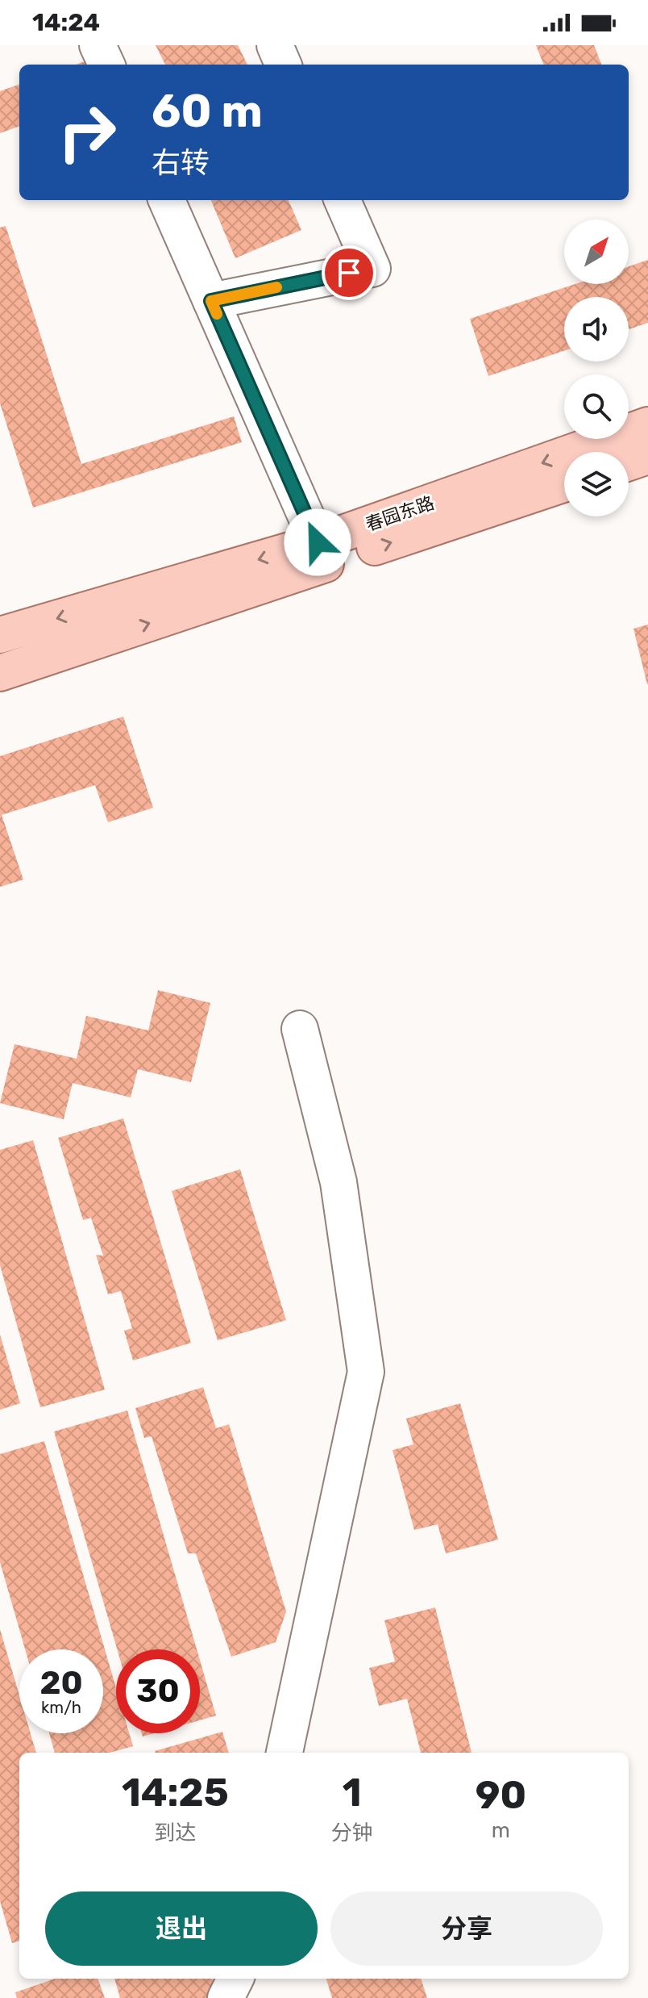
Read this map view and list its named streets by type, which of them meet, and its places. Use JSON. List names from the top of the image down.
{
  "streets": {
    "main road": ["春园东路"]
  },
  "north": "top right",
  "page": {
    "status": "14:24",
    "turn": ["60 m", "右转"],
    "speed": "20 km/h",
    "limit": "30",
    "eta": [
      "14:25",
      "到达",
      "1",
      "分钟",
      "90",
      "m"
    ],
    "buttons": ["退出", "分享"]
  }
}
